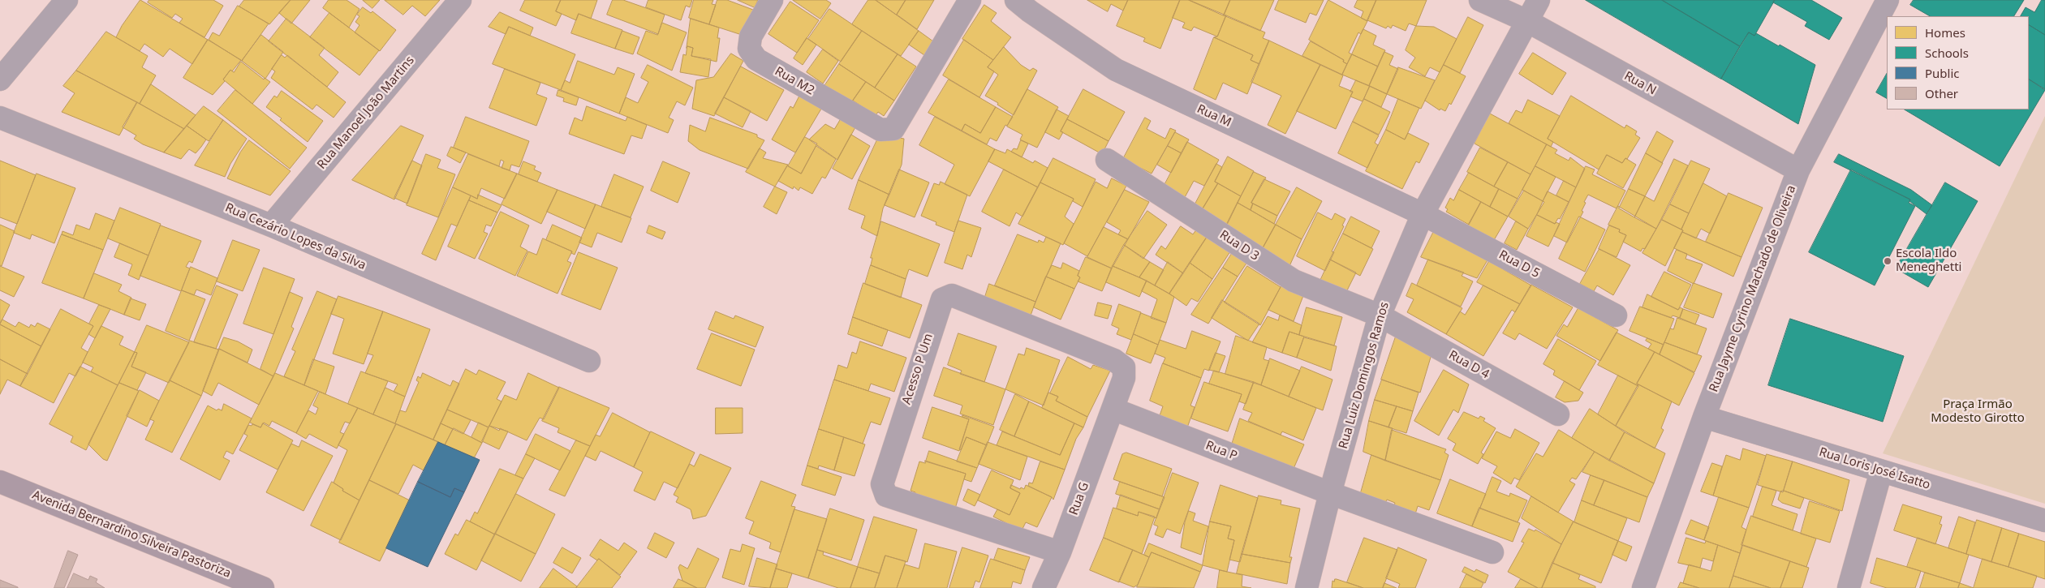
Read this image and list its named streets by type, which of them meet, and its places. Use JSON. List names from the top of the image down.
{
  "streets": {
    "main road": ["Avenida Bernardino Silveira Pastoriza"],
    "street": [
      "Rua M2",
      "Rua N",
      "Rua Manoel João Martins",
      "Rua M",
      "Rua Cezário Lopes da Silva",
      "Rua D 3",
      "Rua D 5",
      "Rua Jayme Cyrino Machado de Oliveira",
      "Rua D 4",
      "Acesso P Um",
      "Rua Luiz Domingos Ramos",
      "Rua P",
      "Rua Loris José Isatto",
      "Rua G"
    ]
  },
  "crossings": [
    ["Rua N", "Rua Jayme Cyrino Machado de Oliveira"],
    ["Rua N", "Rua Luiz Domingos Ramos"],
    ["Rua Manoel João Martins", "Rua Cezário Lopes da Silva"],
    ["Rua M", "Rua D 5"],
    ["Rua M", "Rua Luiz Domingos Ramos"],
    ["Rua D 3", "Rua D 4"],
    ["Rua D 3", "Rua Luiz Domingos Ramos"],
    ["Rua D 5", "Rua Luiz Domingos Ramos"],
    ["Rua Jayme Cyrino Machado de Oliveira", "Rua Loris José Isatto"],
    ["Rua D 4", "Rua Luiz Domingos Ramos"],
    ["Acesso P Um", "Rua P"],
    ["Acesso P Um", "Rua G"],
    ["Rua Luiz Domingos Ramos", "Rua P"],
    ["Rua P", "Rua G"]
  ],
  "parks": ["Praça Irmão Modesto Girotto"],
  "places": ["Escola Ildo Meneghetti"],
  "legend": [
    "Homes",
    "Schools",
    "Public",
    "Other"
  ]
}
